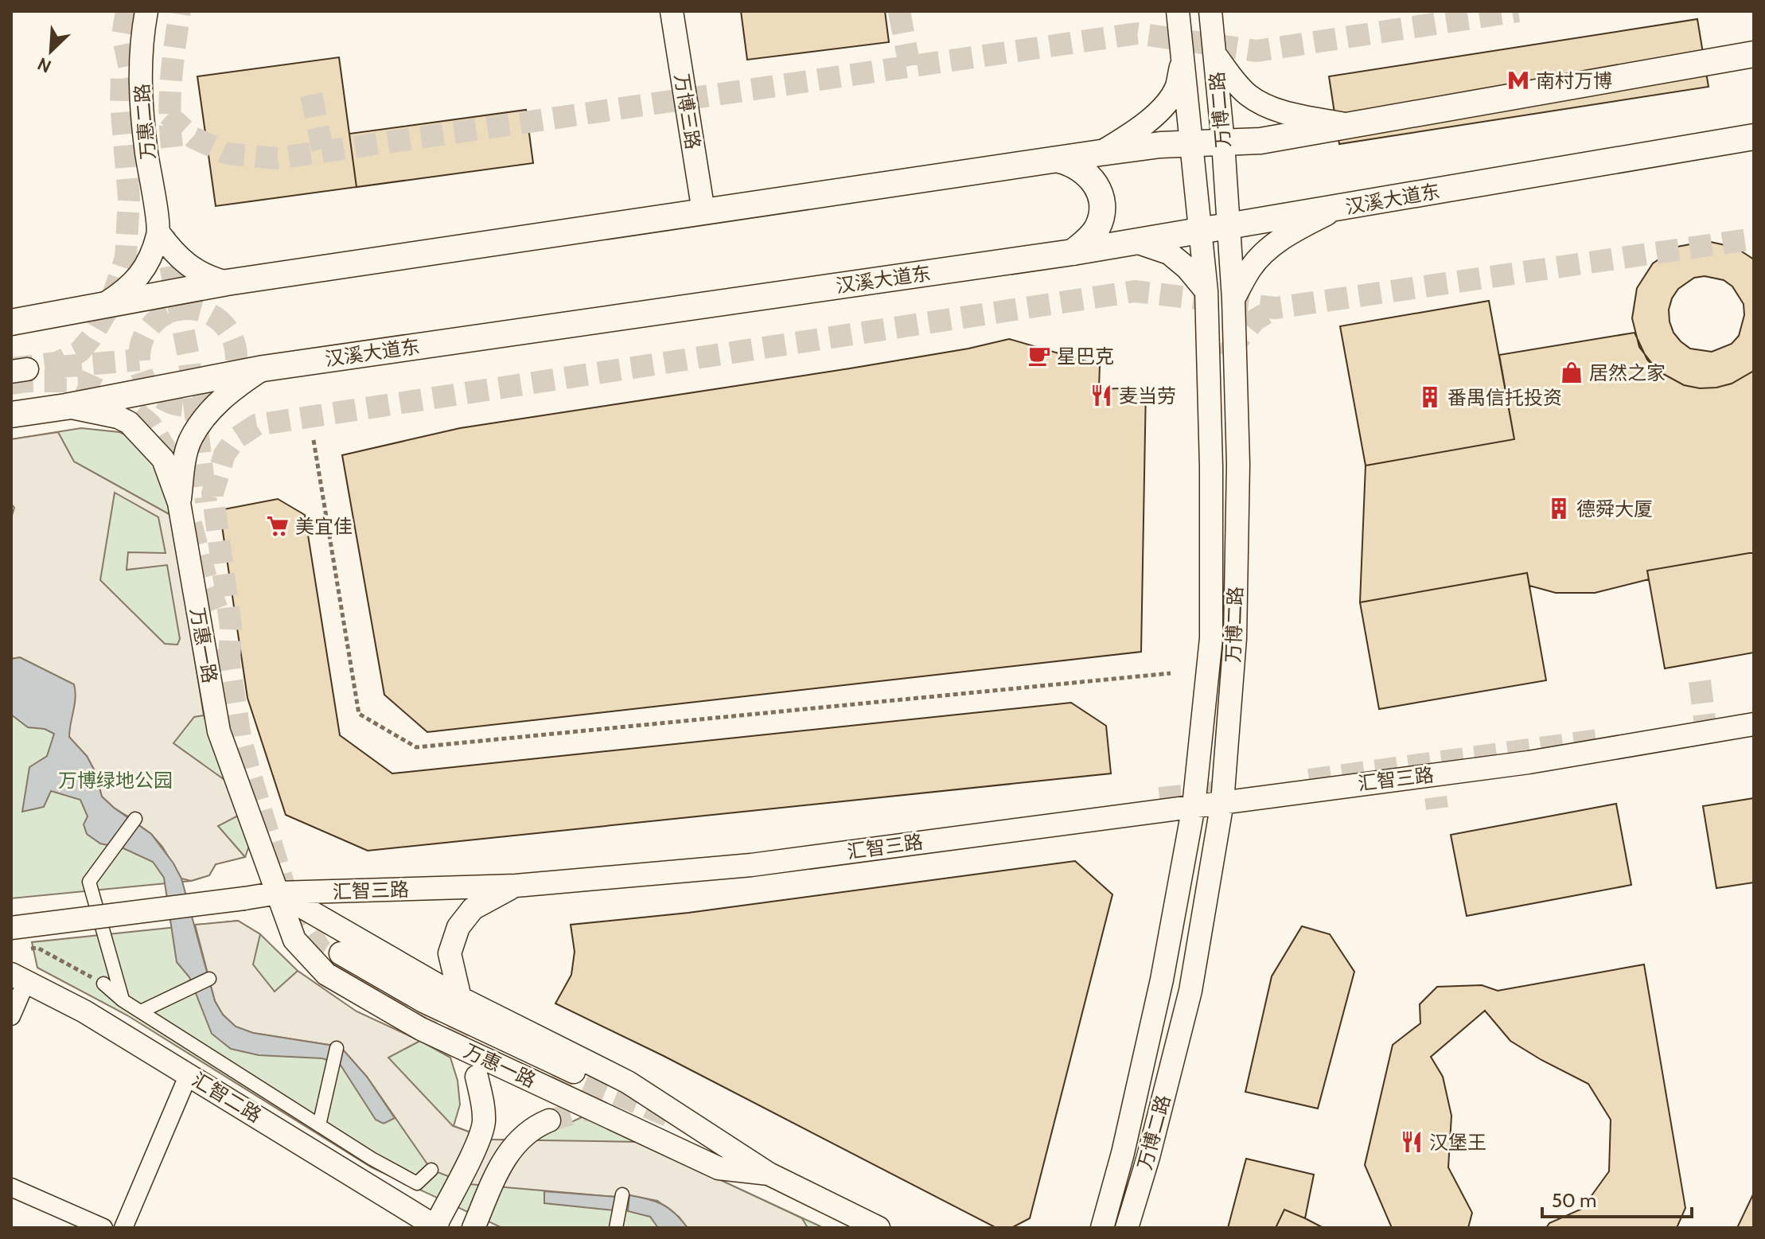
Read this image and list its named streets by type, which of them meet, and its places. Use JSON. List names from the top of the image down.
{
  "streets": {
    "main road": ["汉溪大道东"],
    "street": [
      "万博二路",
      "万博三路",
      "万惠二路",
      "万惠一路",
      "汇智三路",
      "汇智二路"
    ]
  },
  "crossings": [
    ["万博二路", "汉溪大道东"],
    ["万博二路", "汇智三路"],
    ["万惠一路", "汇智三路"]
  ],
  "parks": ["万博绿地公园"],
  "places": {
    "metro station": ["南村万博"],
    "cafe": ["星巴克"],
    "shop": ["居然之家"],
    "restaurant": ["麦当劳", "汉堡王"],
    "building": ["番禺信托投资", "德舜大厦"],
    "supermarket": ["美宜佳"]
  },
  "scale_bar": "50 m",
  "north": "bottom left"
}
